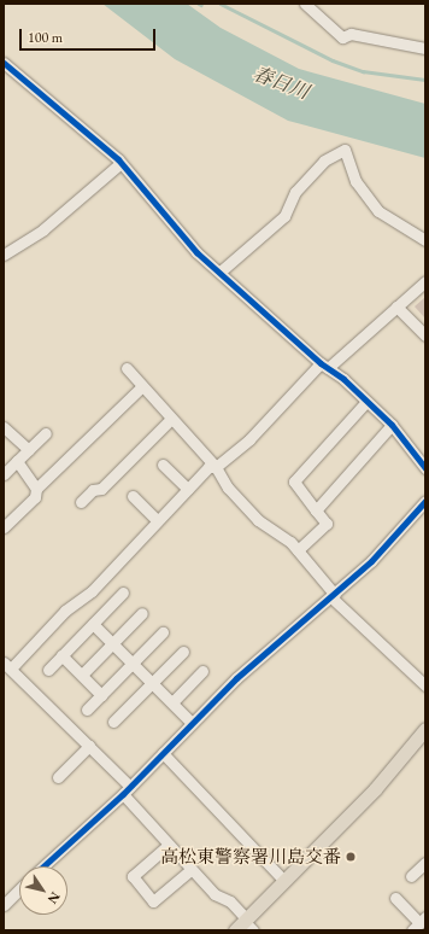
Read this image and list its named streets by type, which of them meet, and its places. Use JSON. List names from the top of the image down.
{
  "water": ["春日川"],
  "places": ["高松東警察署川島交番"],
  "scale_bar": "100 m",
  "north": "bottom right"
}
